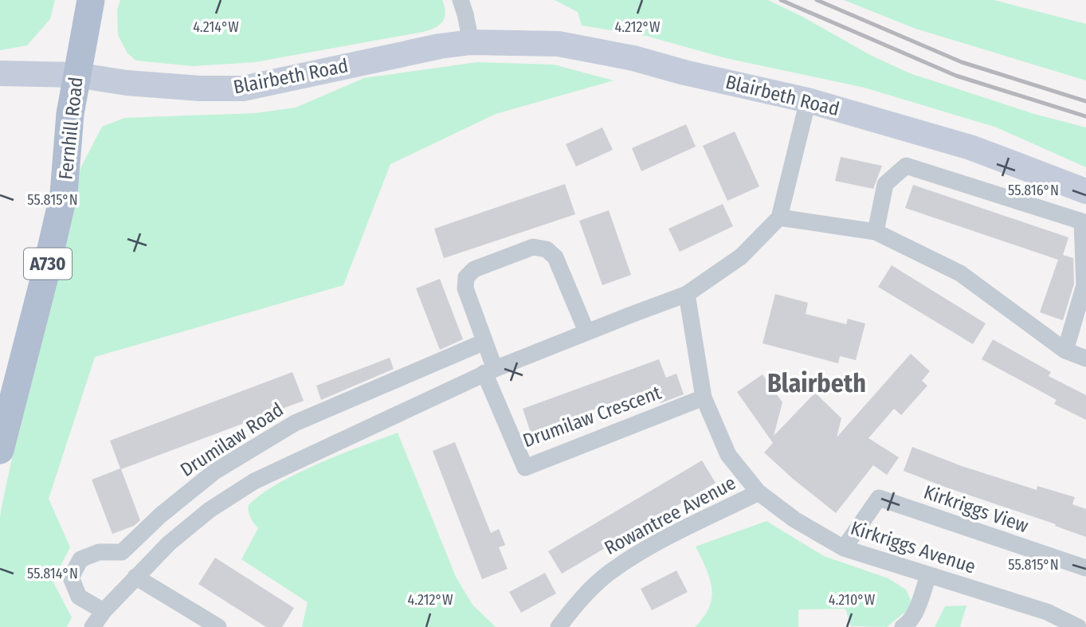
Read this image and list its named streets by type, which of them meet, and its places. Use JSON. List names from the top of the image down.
{
  "streets": {
    "main road": ["Blairbeth Road", "Fernhill Road", "A730"],
    "street": [
      "Drumilaw Crescent",
      "Drumilaw Road",
      "Kirkriggs View",
      "Rowantree Avenue",
      "Kirkriggs Avenue"
    ]
  },
  "crossings": [
    ["Blairbeth Road", "Fernhill Road"],
    ["Drumilaw Crescent", "Kirkriggs Avenue"],
    ["Kirkriggs View", "Kirkriggs Avenue"],
    ["Rowantree Avenue", "Kirkriggs Avenue"]
  ],
  "districts": ["Blairbeth"],
  "coordinates": [
    "4.214°W",
    "4.212°W",
    "55.816°N",
    "55.815°N",
    "55.814°N",
    "4.210°W"
  ]
}
